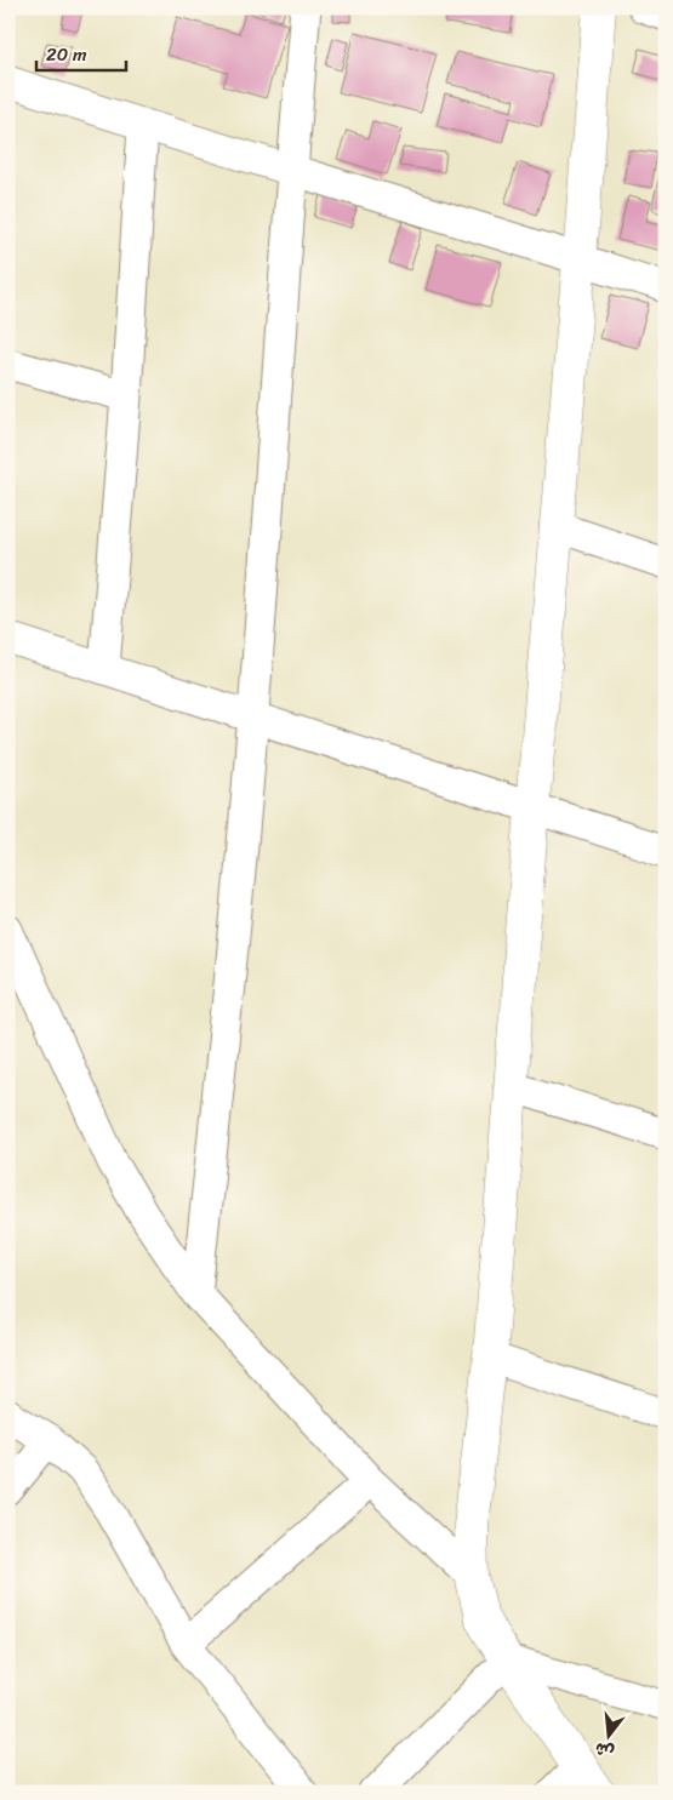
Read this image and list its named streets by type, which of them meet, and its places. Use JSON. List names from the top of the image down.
{
  "scale_bar": "20 m",
  "north": "bottom"
}
